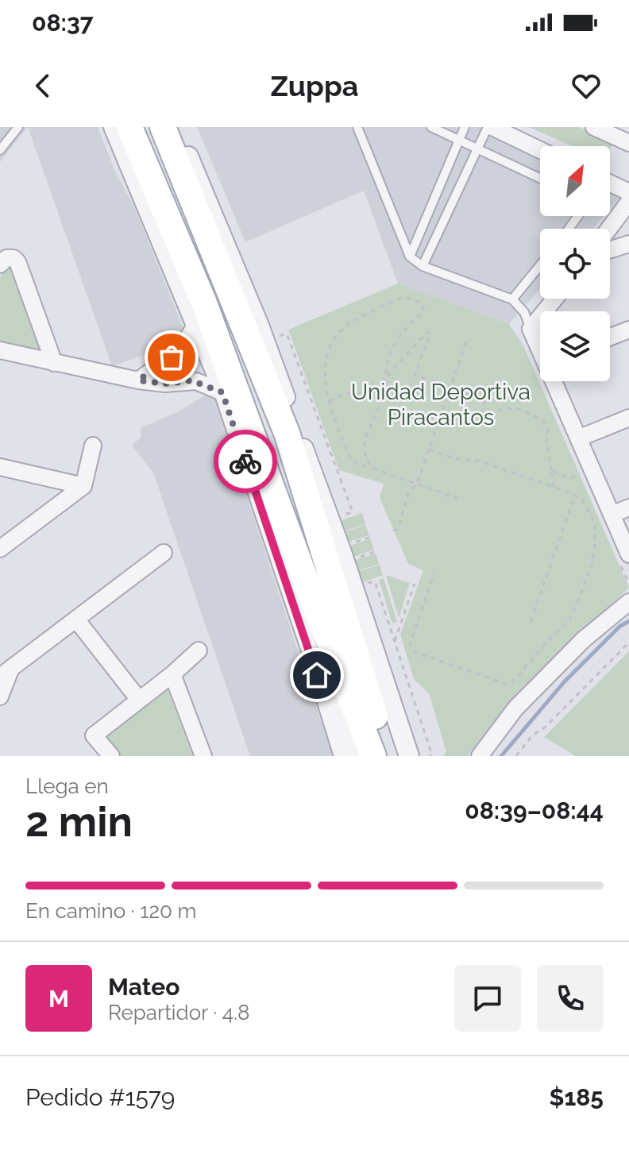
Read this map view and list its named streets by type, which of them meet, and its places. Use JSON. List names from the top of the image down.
{
  "parks": ["Unidad Deportiva Piracantos"],
  "north": "top right",
  "page": {
    "status": "08:37",
    "header": "Zuppa",
    "heading": ["2 min", "Llega en", "08:39–08:44"],
    "panel": [
      "Mateo",
      "Repartidor · 4.8",
      "Pedido #1579",
      "$185"
    ],
    "bar": "En camino · 120 m",
    "round": "M"
  }
}
